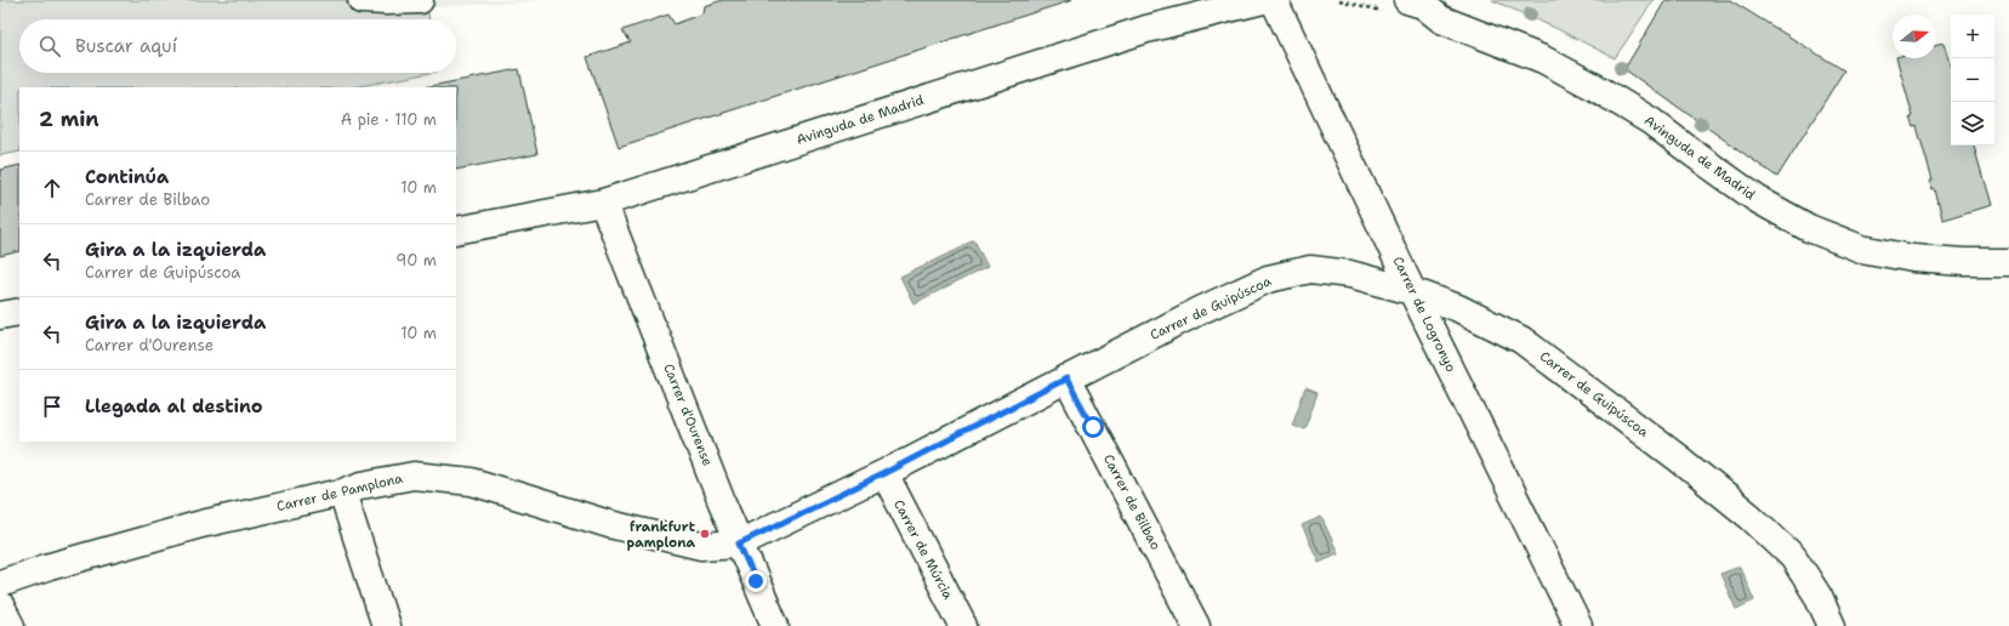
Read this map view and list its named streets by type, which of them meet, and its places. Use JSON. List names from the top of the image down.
{
  "streets": {
    "street": [
      "Avinguda de Madrid",
      "Carrer de Guipúscoa",
      "Carrer de Logronyo",
      "Carrer d'Ourense",
      "Carrer de Pamplona",
      "Carrer de Bilbao",
      "Carrer de Múrcia"
    ]
  },
  "crossings": [
    ["Avinguda de Madrid", "Carrer d'Ourense"],
    ["Carrer de Guipúscoa", "Carrer de Logronyo"],
    ["Carrer de Guipúscoa", "Carrer d'Ourense"],
    ["Carrer de Guipúscoa", "Carrer de Pamplona"],
    ["Carrer de Guipúscoa", "Carrer de Bilbao"],
    ["Carrer de Guipúscoa", "Carrer de Múrcia"],
    ["Carrer d'Ourense", "Carrer de Pamplona"]
  ],
  "places": ["frankfurt pamplona"],
  "north": "right",
  "page": {
    "map_buttons": ["+", "−"],
    "search": "Buscar aquí",
    "heading": ["2 min", "A pie · 110 m"],
    "list": [
      ["Continúa", "Carrer de Bilbao", "10 m"],
      ["Gira a la izquierda", "Carrer de Guipúscoa", "90 m"],
      ["Gira a la izquierda", "Carrer d'Ourense", "10 m"],
      "Llegada al destino"
    ]
  }
}
